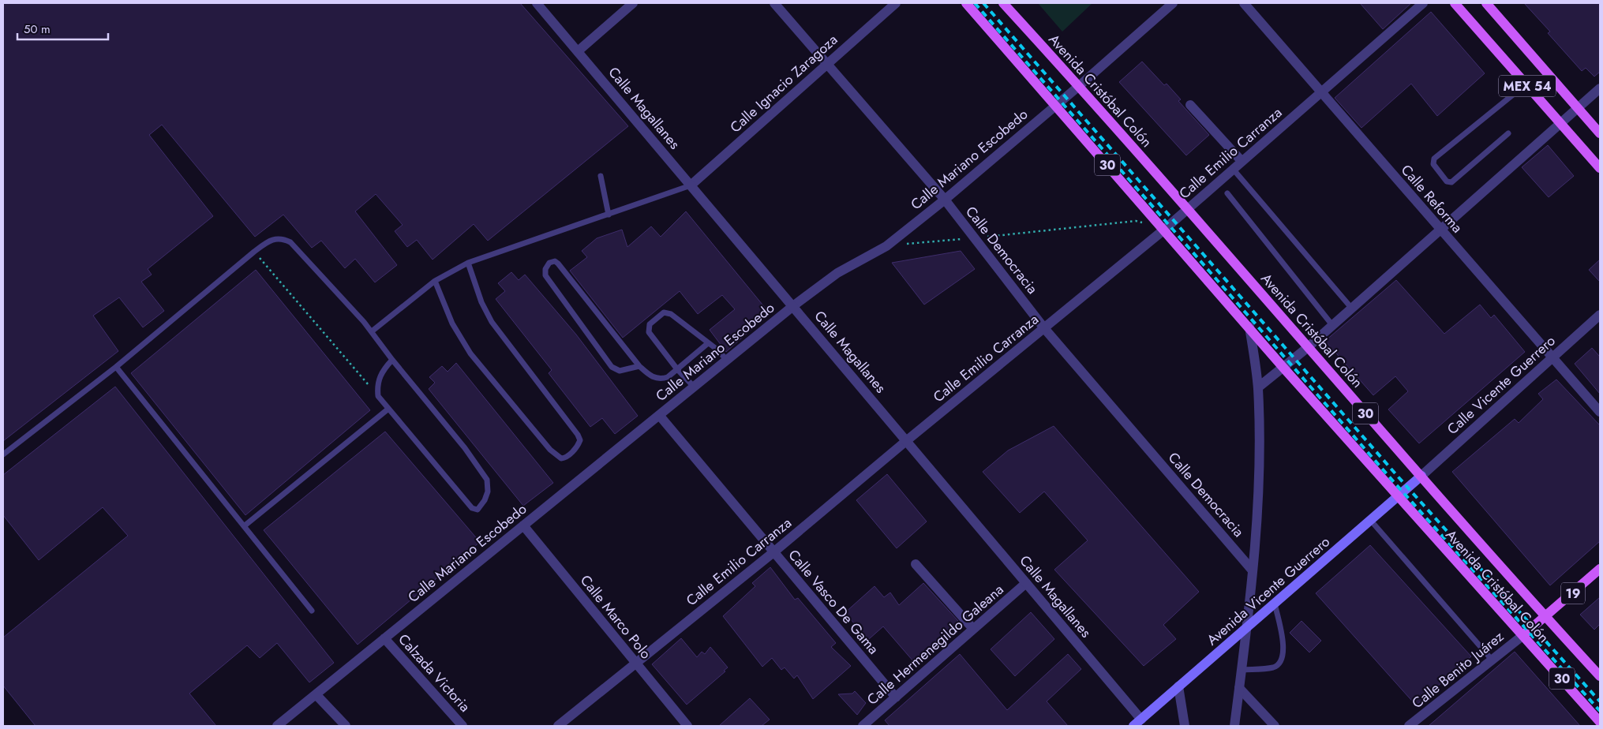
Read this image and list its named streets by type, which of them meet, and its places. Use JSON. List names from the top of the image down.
{
  "streets": {
    "main road": [
      "MEX 54",
      "Avenida Cristóbal Colón",
      "30",
      "Avenida Vicente Guerrero",
      "19"
    ],
    "street": [
      "Calle Ignacio Zaragoza",
      "Calle Magallanes",
      "Calle Emilio Carranza",
      "Calle Mariano Escobedo",
      "Calle Reforma",
      "Calle Democracia",
      "Calle Vicente Guerrero",
      "Calle Vasco De Gama",
      "Calle Marco Polo",
      "Calle Hermenegildo Galeana",
      "Calle Benito Juárez",
      "Calzada Victoria"
    ]
  },
  "crossings": [
    ["Calle Ignacio Zaragoza", "Calle Magallanes"],
    ["Calle Ignacio Zaragoza", "Calle Democracia"],
    ["Avenida Cristóbal Colón", "Calle Emilio Carranza"],
    ["Avenida Cristóbal Colón", "Calle Mariano Escobedo"],
    ["Avenida Cristóbal Colón", "30"],
    ["Avenida Cristóbal Colón", "Calle Vicente Guerrero"],
    ["Avenida Cristóbal Colón", "Avenida Vicente Guerrero"],
    ["Avenida Cristóbal Colón", "19"],
    ["Avenida Cristóbal Colón", "Calle Benito Juárez"],
    ["Calle Magallanes", "Calle Emilio Carranza"],
    ["Calle Magallanes", "Calle Mariano Escobedo"],
    ["Calle Magallanes", "Avenida Vicente Guerrero"],
    ["Calle Magallanes", "Calle Hermenegildo Galeana"],
    ["Calle Emilio Carranza", "30"],
    ["Calle Emilio Carranza", "Calle Reforma"],
    ["Calle Emilio Carranza", "Calle Democracia"],
    ["Calle Emilio Carranza", "Calle Vasco De Gama"],
    ["Calle Emilio Carranza", "Calle Marco Polo"],
    ["Calle Mariano Escobedo", "30"],
    ["Calle Mariano Escobedo", "Calle Democracia"],
    ["Calle Mariano Escobedo", "Calle Vasco De Gama"],
    ["Calle Mariano Escobedo", "Calle Marco Polo"],
    ["Calle Mariano Escobedo", "Calzada Victoria"],
    ["Calle Reforma", "Calle Vicente Guerrero"],
    ["Calle Vicente Guerrero", "Avenida Vicente Guerrero"],
    ["19", "Calle Benito Juárez"],
    ["Calle Vasco De Gama", "Calle Hermenegildo Galeana"]
  ],
  "scale_bar": "50 m"
}
